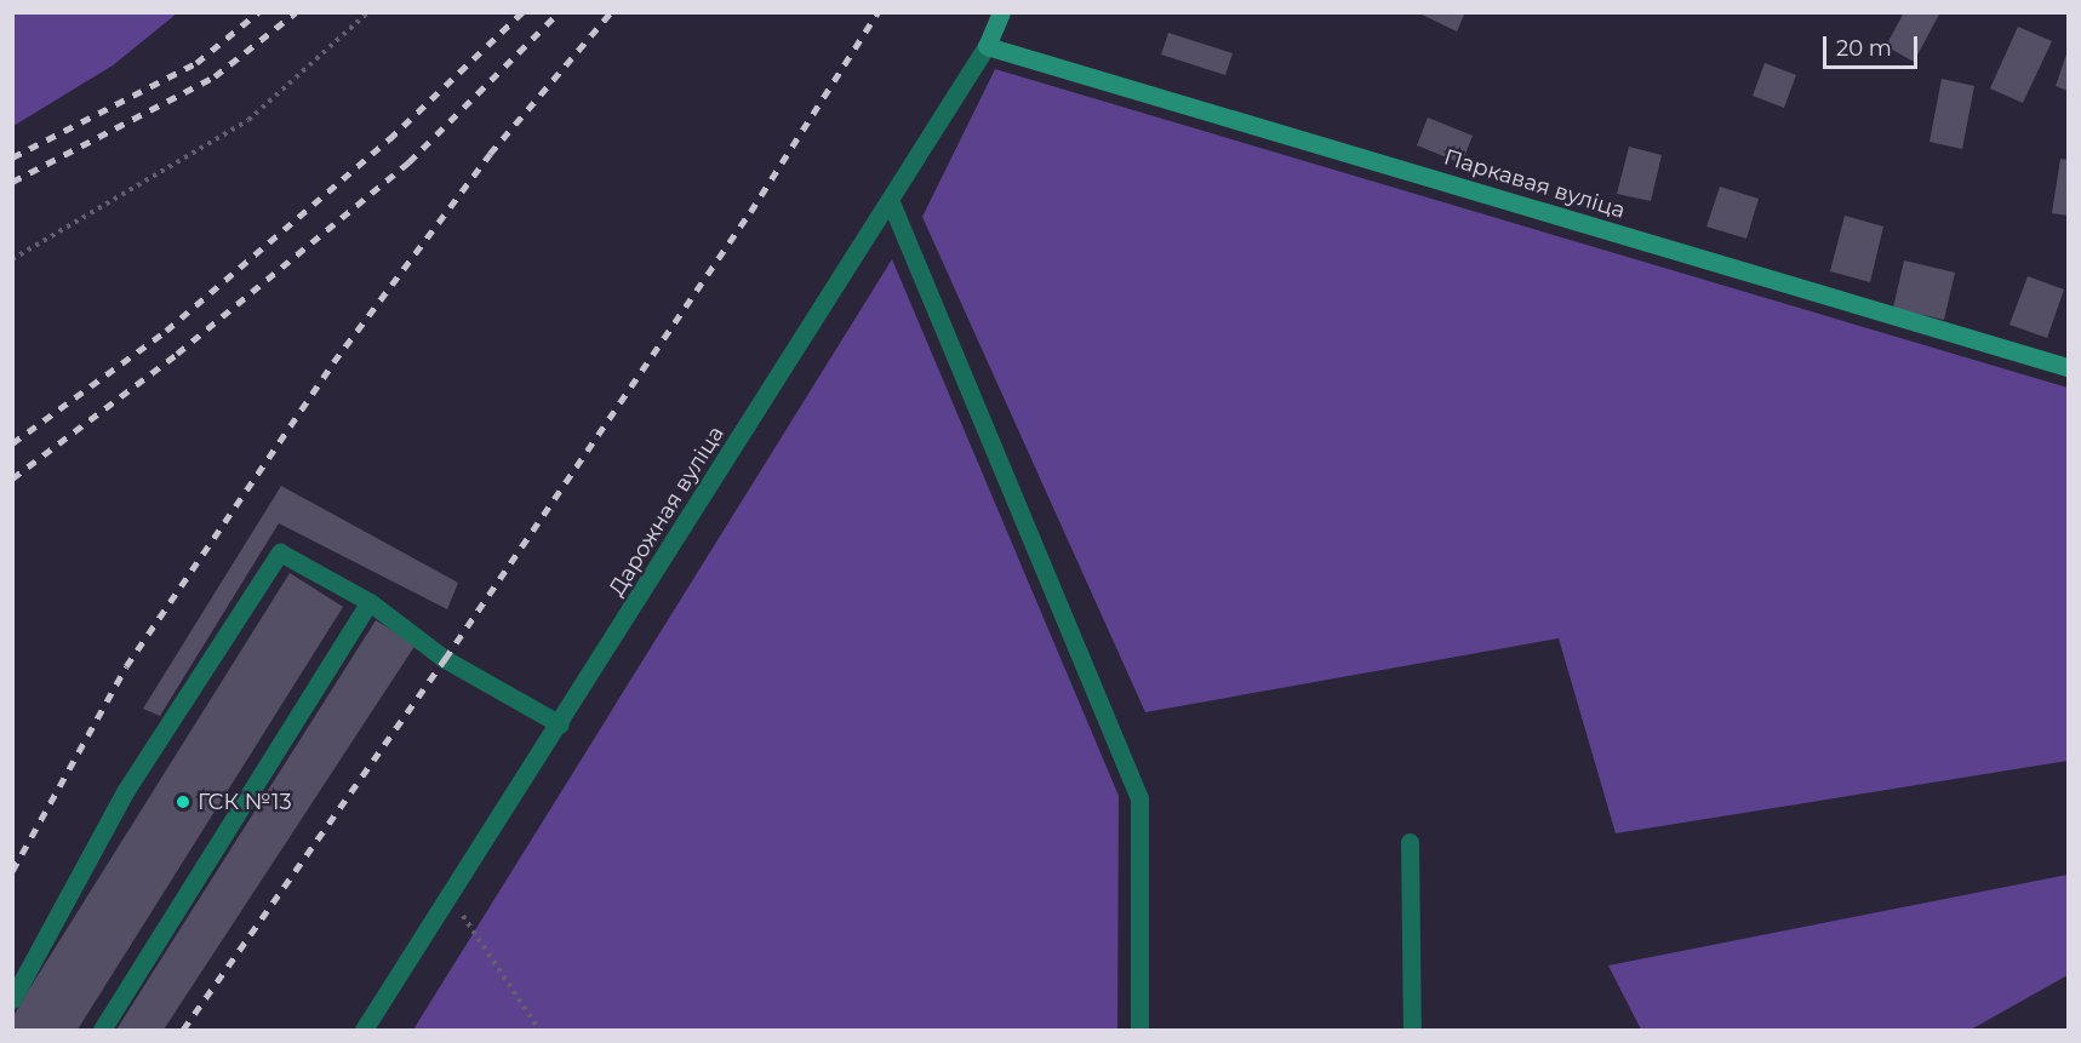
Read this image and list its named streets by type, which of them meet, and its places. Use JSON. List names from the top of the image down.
{
  "streets": {
    "street": ["Паркавая вуліца", "Дарожная вуліца"]
  },
  "crossings": [
    ["Паркавая вуліца", "Дарожная вуліца"]
  ],
  "places": ["ГСК №13"],
  "scale_bar": "20 m"
}
